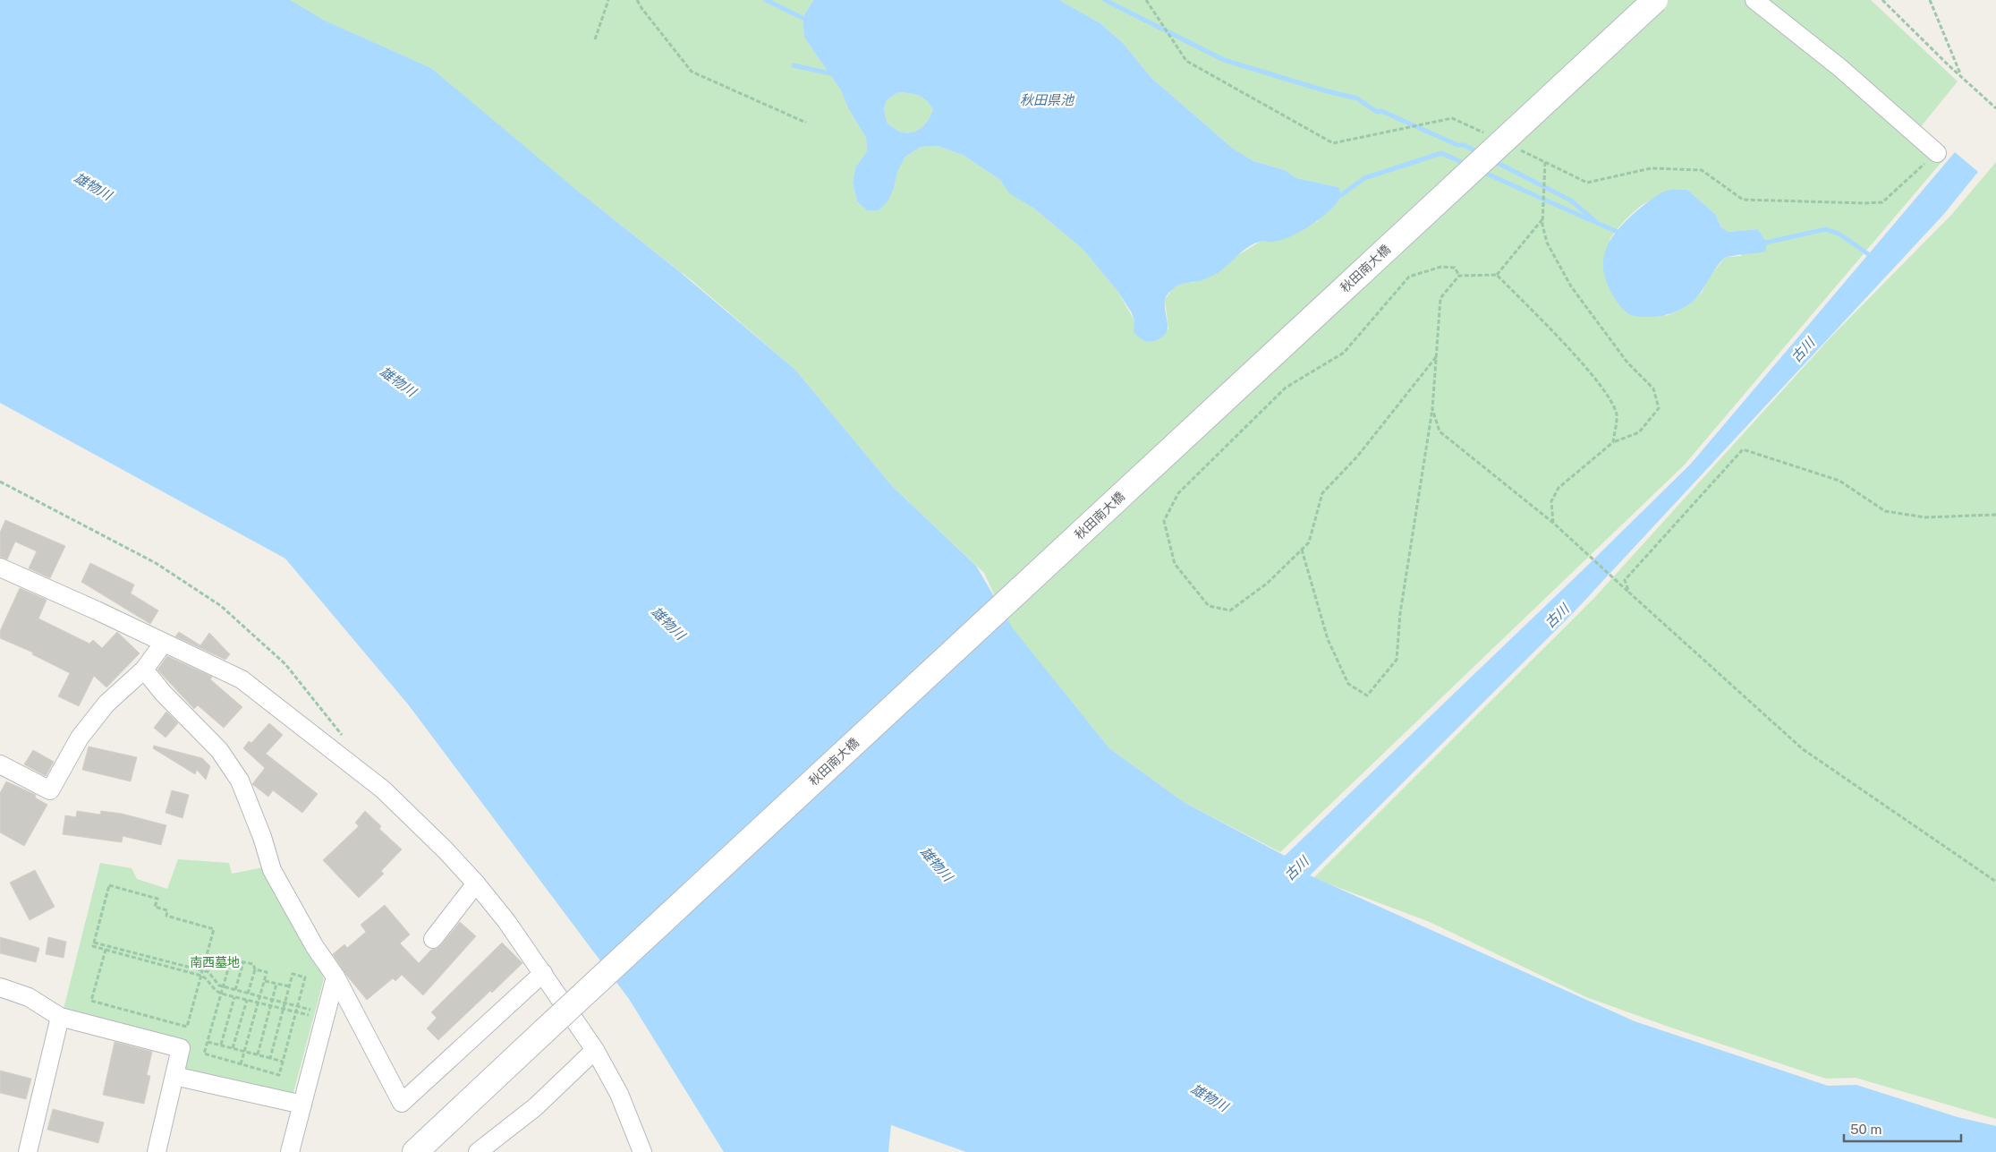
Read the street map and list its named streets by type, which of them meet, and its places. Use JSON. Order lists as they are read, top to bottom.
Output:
{
  "streets": {
    "street": ["秋田南大橋"]
  },
  "water": ["秋田県池", "雄物川", "古川"],
  "parks": ["南西墓地"],
  "scale_bar": "50 m"
}
